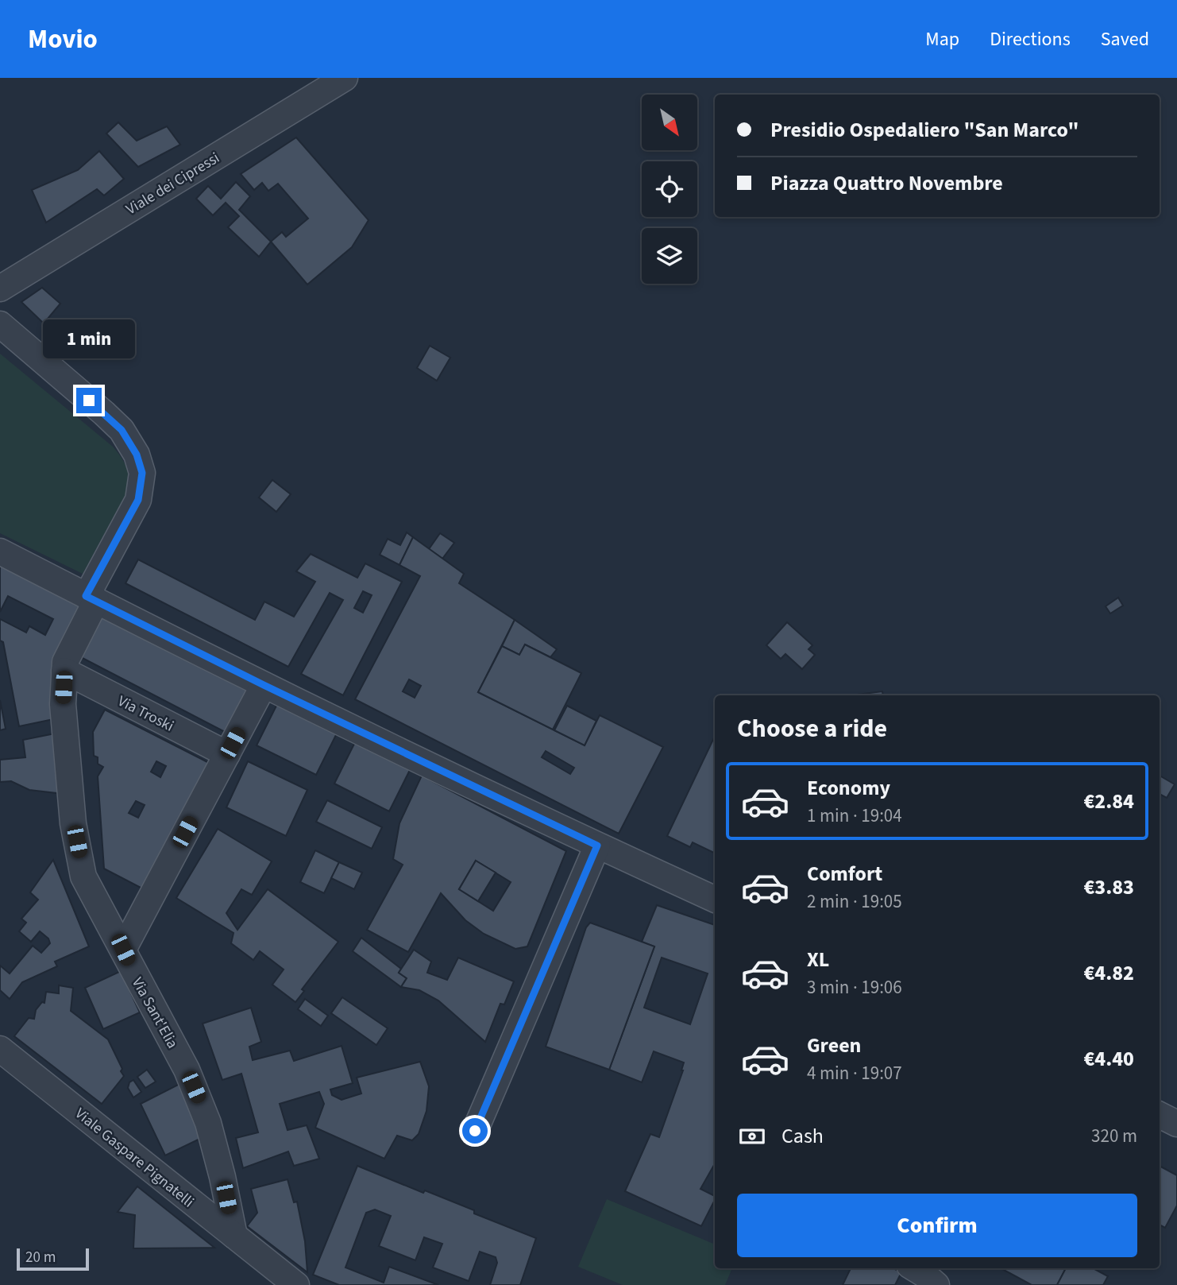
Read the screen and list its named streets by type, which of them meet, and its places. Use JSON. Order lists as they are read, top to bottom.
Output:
{
  "streets": {
    "street": [
      "Viale dei Cipressi",
      "Via Troski",
      "Via Sant'Elia",
      "Viale Gaspare Pignatelli"
    ]
  },
  "crossings": [
    ["Via Troski", "Via Sant'Elia"],
    ["Via Sant'Elia", "Viale Gaspare Pignatelli"]
  ],
  "scale_bar": "20 m",
  "north": "bottom right",
  "page": {
    "header": "Movio",
    "nav": ["Map", "Directions", "Saved"],
    "banner": ["Presidio Ospedaliero \"San Marco\"", "Piazza Quattro Novembre"],
    "bubble": "1 min",
    "heading": "Choose a ride",
    "list": [
      {
        "name": "Economy",
        "note": "1 min · 19:04",
        "value": "€2.84"
      },
      {
        "name": "Comfort",
        "note": "2 min · 19:05",
        "value": "€3.83"
      },
      {
        "name": "XL",
        "note": "3 min · 19:06",
        "value": "€4.82"
      },
      {
        "name": "Green",
        "note": "4 min · 19:07",
        "value": "€4.40"
      }
    ],
    "pay": ["Cash", "320 m"],
    "buttons": "Confirm",
    "scale": "20 m"
  }
}
